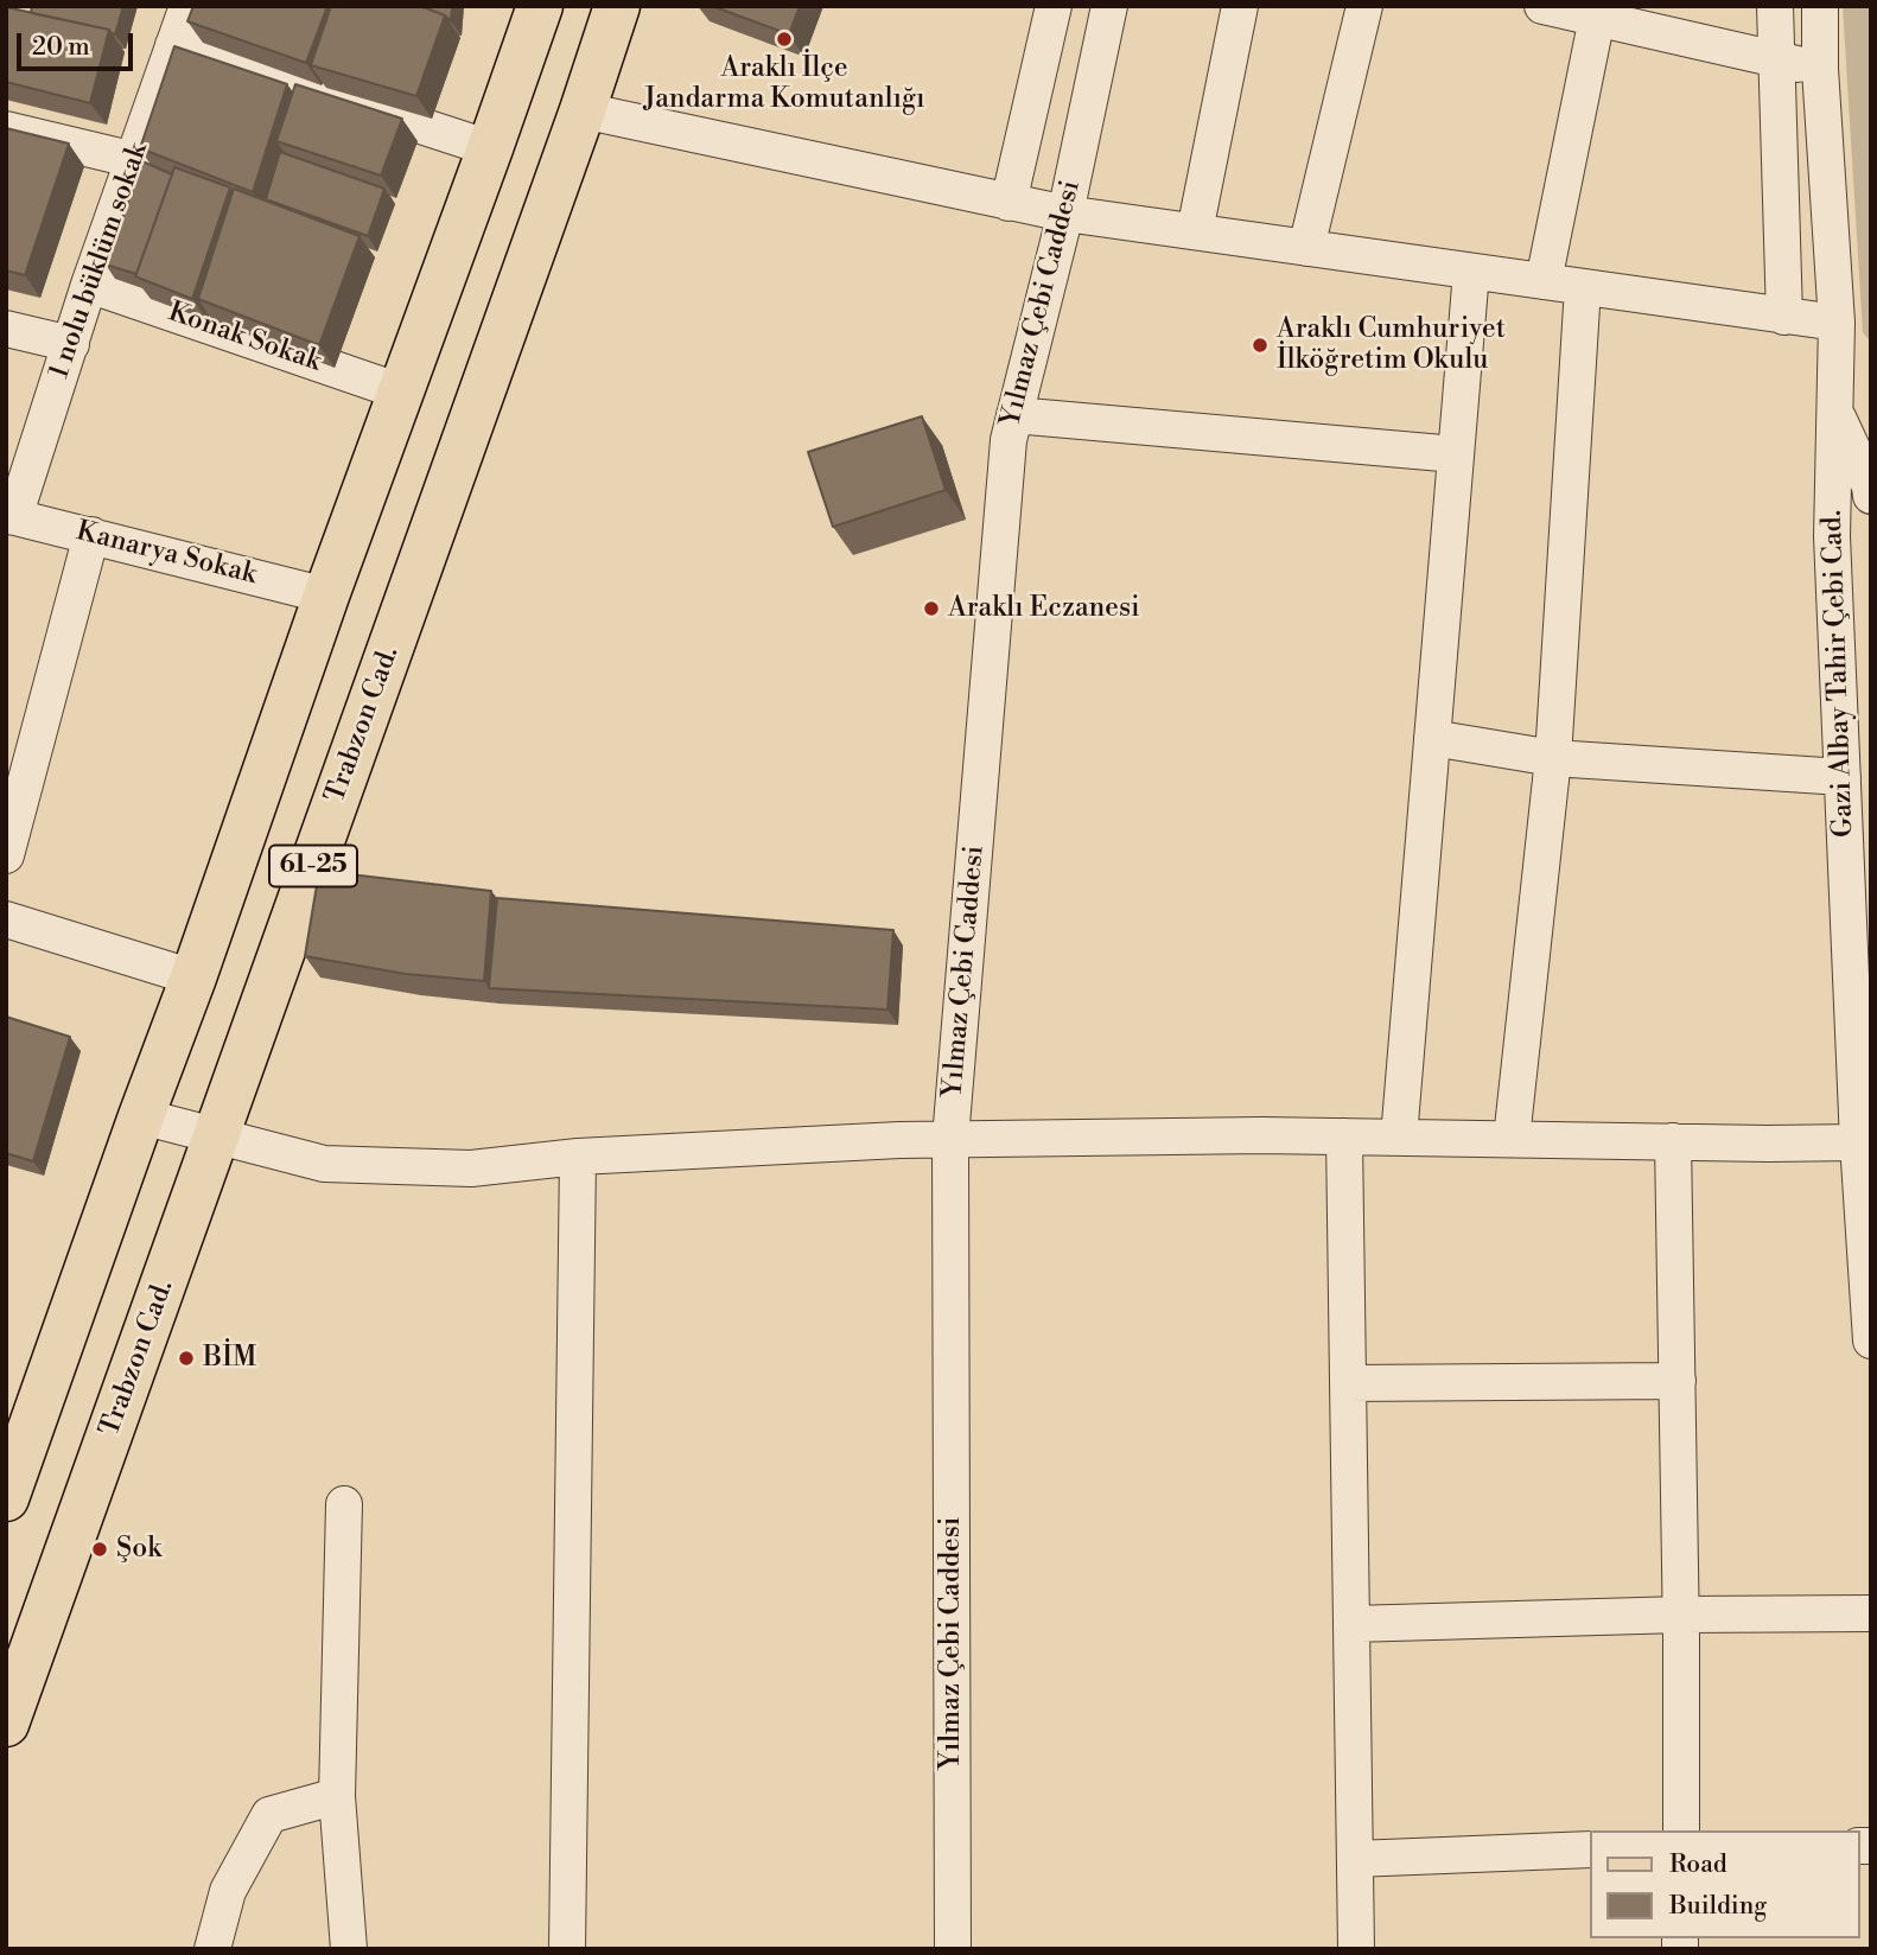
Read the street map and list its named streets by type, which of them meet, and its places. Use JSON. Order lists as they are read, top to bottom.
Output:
{
  "streets": {
    "main road": ["Trabzon Cad.", "61-25"],
    "street": [
      "1 nolu büklüm sokak",
      "Yılmaz Çebi Caddesi",
      "Konak Sokak",
      "Kanarya Sokak",
      "Gazi Albay Tahir Çebi Cad."
    ]
  },
  "crossings": [
    ["1 nolu büklüm sokak", "Konak Sokak"],
    ["1 nolu büklüm sokak", "Kanarya Sokak"],
    ["Konak Sokak", "61-25"],
    ["Kanarya Sokak", "61-25"]
  ],
  "places": [
    "Araklı İlçe Jandarma Komutanlığı",
    "Araklı Cumhuriyet İlköğretim Okulu",
    "Araklı Eczanesi",
    "BİM",
    "Şok"
  ],
  "legend": ["Road", "Building"],
  "scale_bar": "20 m"
}
